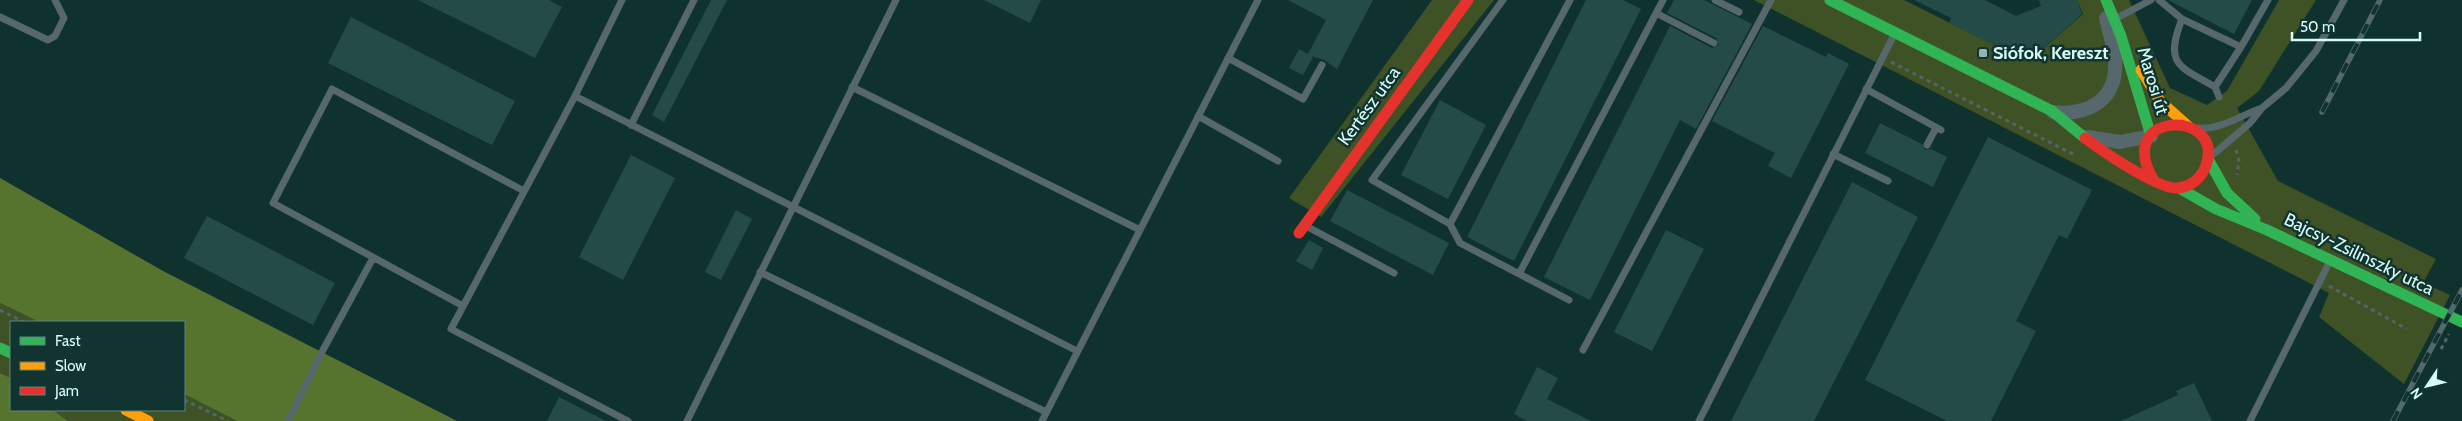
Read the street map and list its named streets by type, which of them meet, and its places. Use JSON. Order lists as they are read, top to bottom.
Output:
{
  "streets": {
    "street": ["Marosi út", "Kertész utca", "Bajcsy-Zsilinszky utca"]
  },
  "crossings": [
    ["Marosi út", "Bajcsy-Zsilinszky utca"]
  ],
  "places": {
    "transit": ["Siófok, Kereszt"]
  },
  "legend": ["Fast", "Slow", "Jam"],
  "scale_bar": "50 m",
  "north": "bottom left"
}
